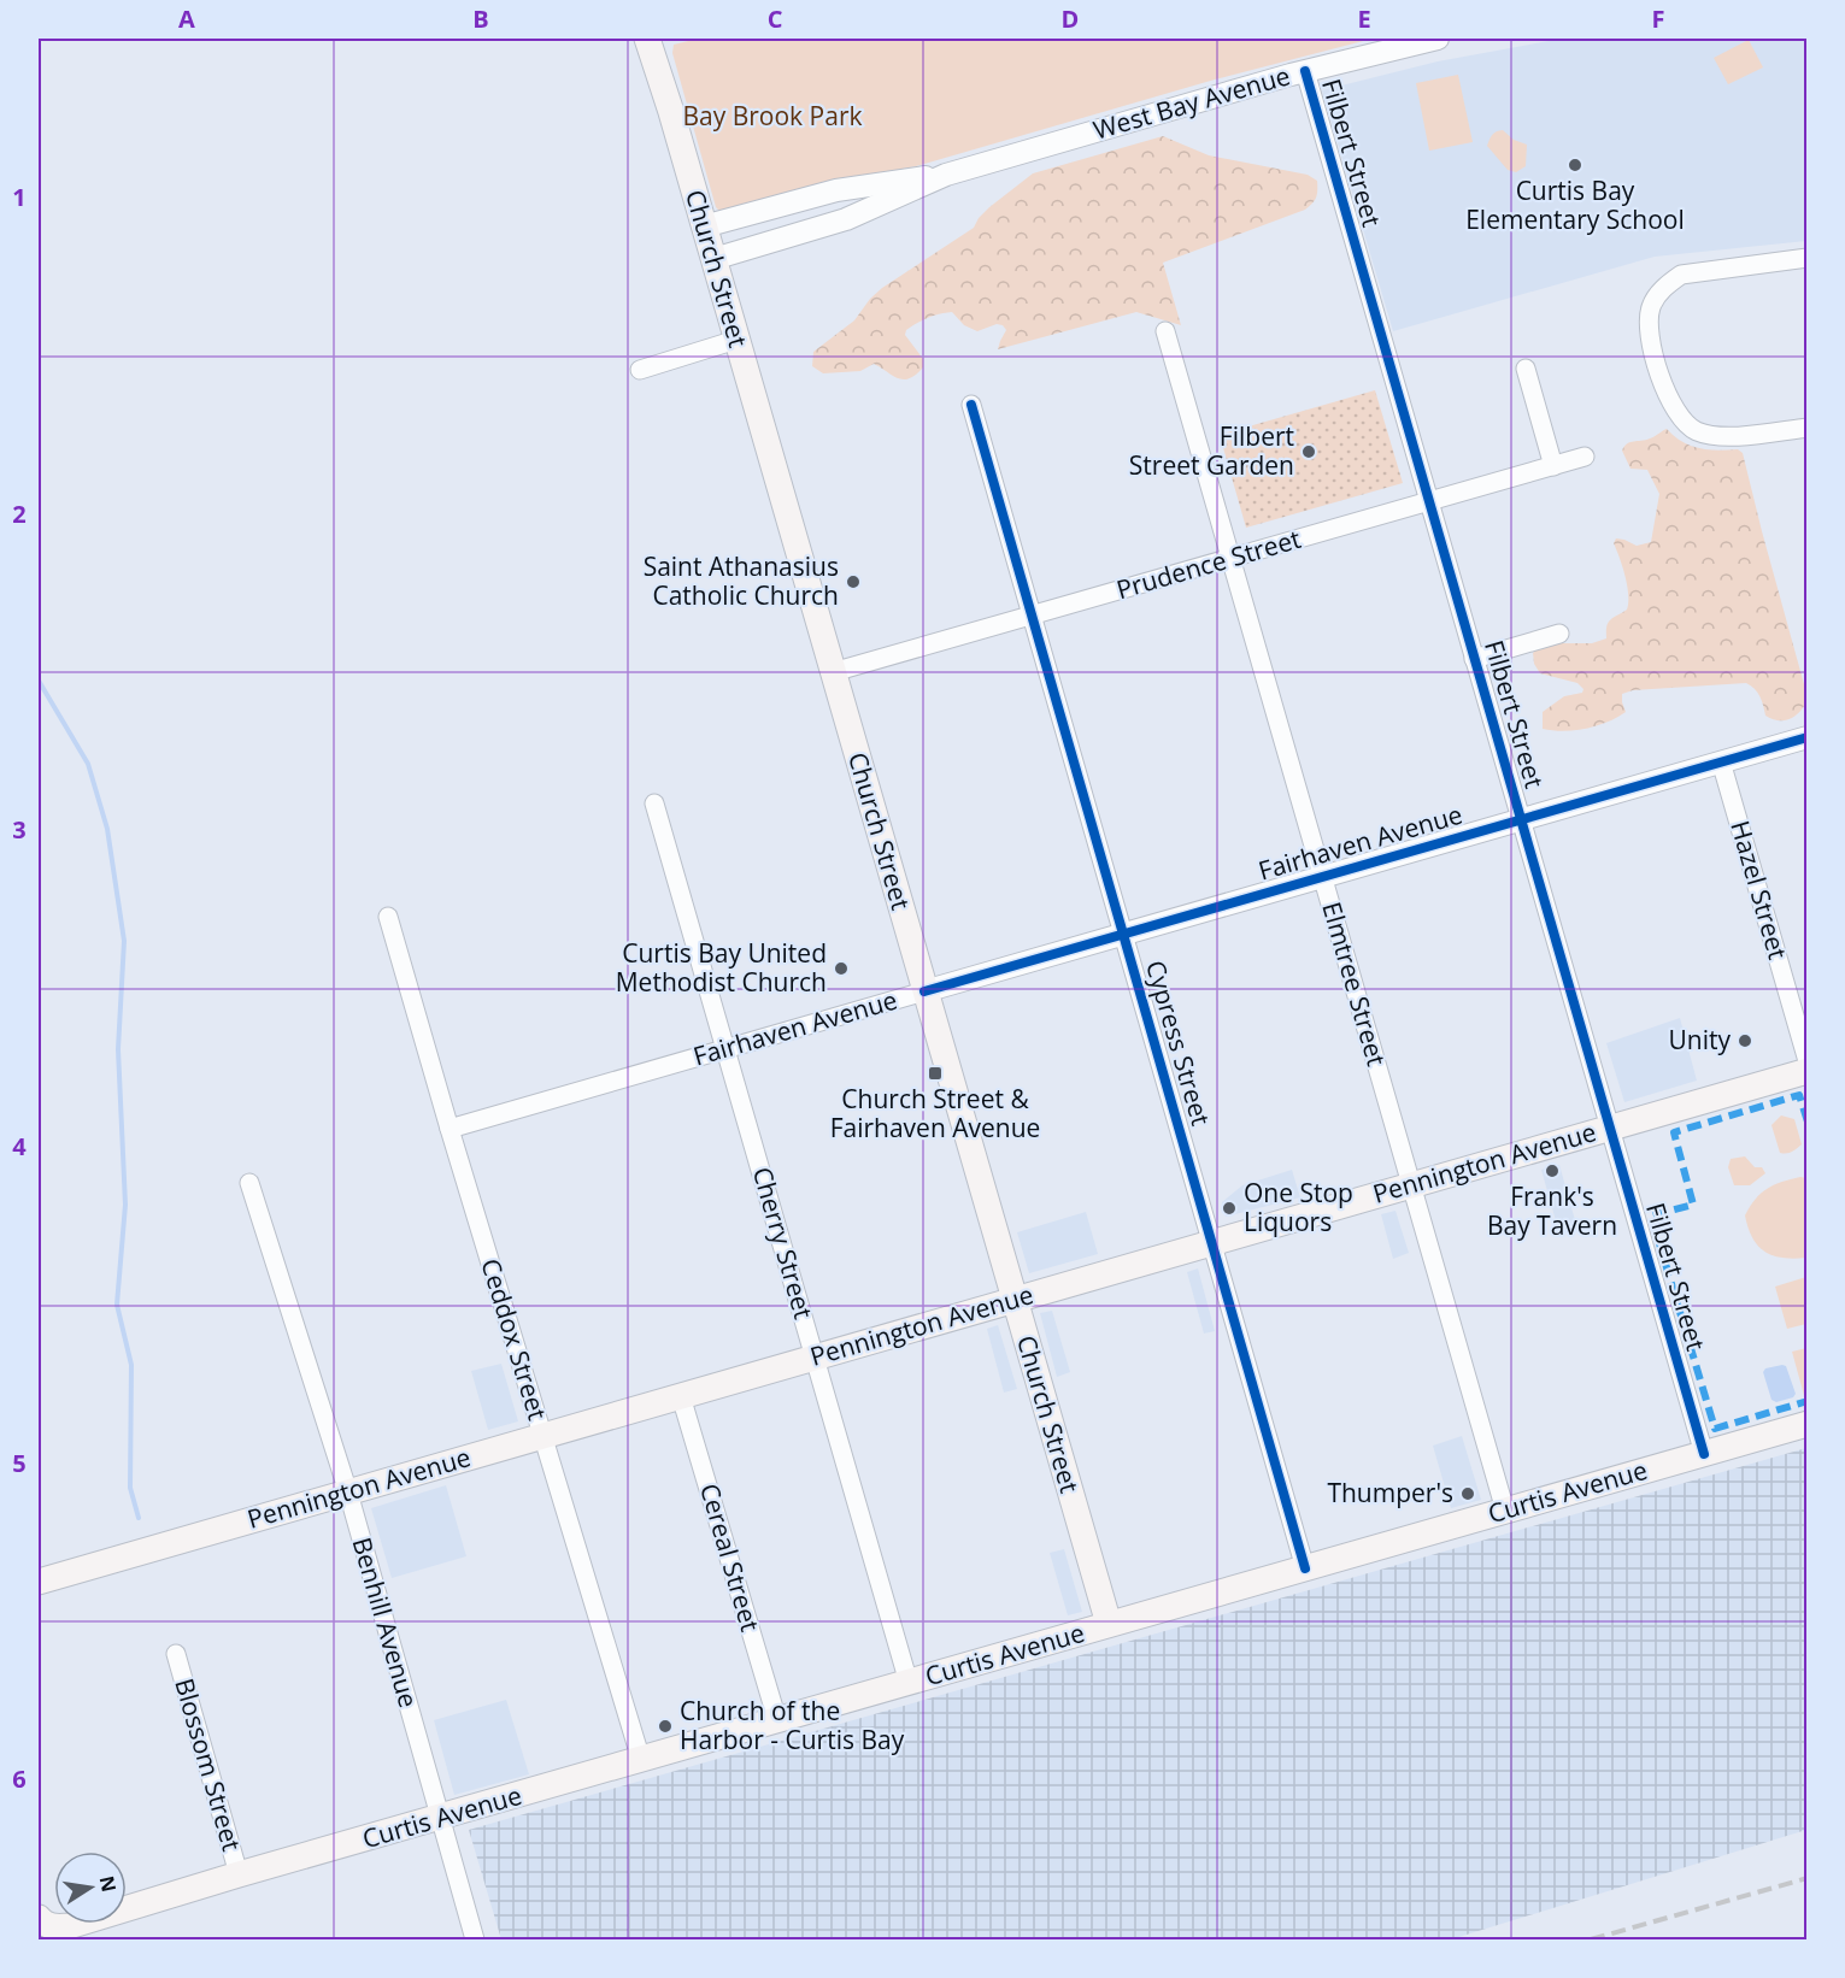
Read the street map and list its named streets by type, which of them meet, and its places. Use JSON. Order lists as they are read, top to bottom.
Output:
{
  "streets": {
    "main road": ["Church Street", "Pennington Avenue", "Curtis Avenue"],
    "street": [
      "West Bay Avenue",
      "Filbert Street",
      "Prudence Street",
      "Fairhaven Avenue",
      "Hazel Street",
      "Elmtree Street",
      "Cypress Street",
      "Cherry Street",
      "Ceddox Street",
      "Cereal Street",
      "Benhill Avenue",
      "Blossom Street"
    ]
  },
  "crossings": [
    ["West Bay Avenue", "Filbert Street"],
    ["West Bay Avenue", "Church Street"],
    ["Filbert Street", "Prudence Street"],
    ["Filbert Street", "Fairhaven Avenue"],
    ["Filbert Street", "Pennington Avenue"],
    ["Filbert Street", "Curtis Avenue"],
    ["Church Street", "Prudence Street"],
    ["Church Street", "Fairhaven Avenue"],
    ["Church Street", "Pennington Avenue"],
    ["Church Street", "Curtis Avenue"],
    ["Prudence Street", "Elmtree Street"],
    ["Prudence Street", "Cypress Street"],
    ["Fairhaven Avenue", "Hazel Street"],
    ["Fairhaven Avenue", "Elmtree Street"],
    ["Fairhaven Avenue", "Cypress Street"],
    ["Fairhaven Avenue", "Cherry Street"],
    ["Fairhaven Avenue", "Ceddox Street"],
    ["Elmtree Street", "Pennington Avenue"],
    ["Elmtree Street", "Curtis Avenue"],
    ["Cypress Street", "Pennington Avenue"],
    ["Cypress Street", "Curtis Avenue"],
    ["Pennington Avenue", "Cherry Street"],
    ["Pennington Avenue", "Ceddox Street"],
    ["Pennington Avenue", "Cereal Street"],
    ["Pennington Avenue", "Benhill Avenue"],
    ["Cherry Street", "Curtis Avenue"],
    ["Ceddox Street", "Curtis Avenue"],
    ["Curtis Avenue", "Cereal Street"],
    ["Curtis Avenue", "Benhill Avenue"],
    ["Curtis Avenue", "Blossom Street"]
  ],
  "parks": ["Bay Brook Park"],
  "places": {
    "other": [
      "Curtis Bay Elementary School",
      "Filbert Street Garden",
      "Saint Athanasius Catholic Church",
      "Curtis Bay United Methodist Church",
      "Unity",
      "Frank's Bay Tavern",
      "One Stop Liquors",
      "Thumper's",
      "Church of the Harbor - Curtis Bay"
    ],
    "transit": ["Church Street & Fairhaven Avenue"]
  },
  "north": "right",
  "grid": {
    "columns": [
      "A",
      "B",
      "C",
      "D",
      "E",
      "F"
    ],
    "rows": [
      "1",
      "2",
      "3",
      "4",
      "5",
      "6"
    ]
  }
}
